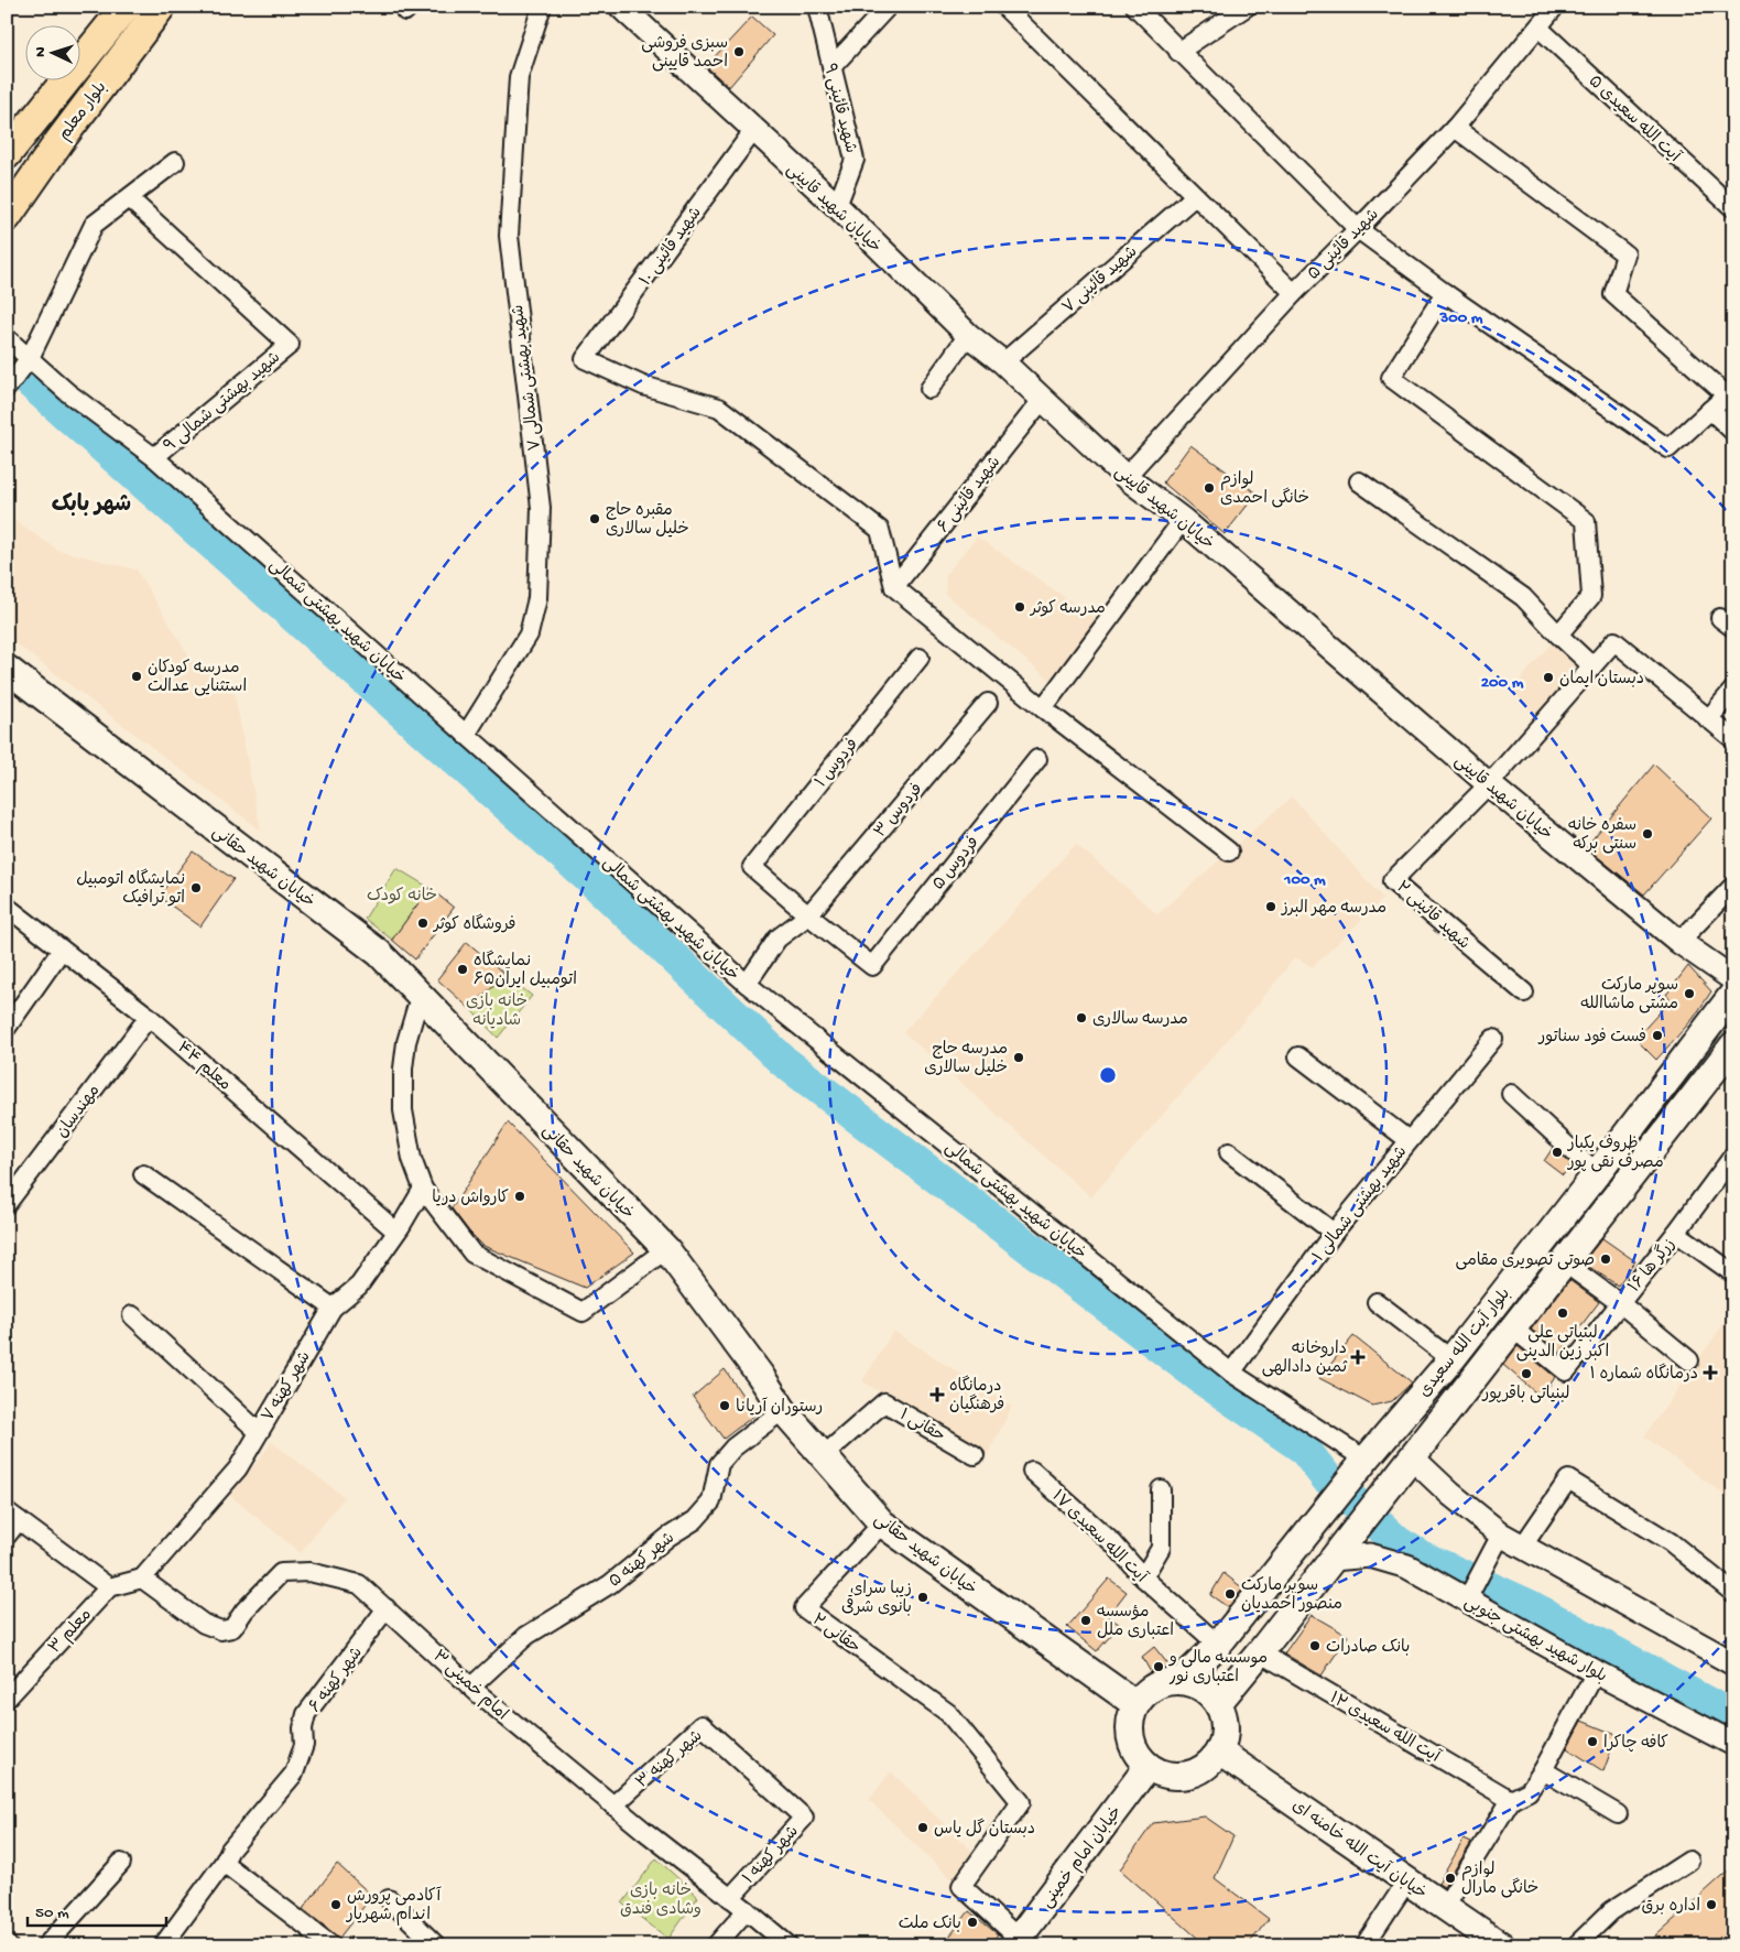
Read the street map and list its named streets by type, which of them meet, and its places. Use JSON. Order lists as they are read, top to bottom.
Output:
{
  "streets": {
    "main road": [
      "بلوار معلم",
      "خیابان شهید حقانی",
      "بلوار آیت الله سعیدی",
      "خیابان آیت الله خامنه ای",
      "خیابان امام خمینی"
    ],
    "street": [
      "شهید قائینی ۹",
      "آیت الله سعیدی ۵",
      "خیابان شهید قایینی",
      "شهید قائینی ۵",
      "شهید قائینی ۱۰",
      "شهید قائینی ۷",
      "شهید بهشتی شمالی ۷",
      "شهید بهشتی شمالی ۹",
      "شهید قائینی ۶",
      "خیابان شهید بهشتی شمالی",
      "فردوس ۱",
      "فردوس ۳",
      "فردوس ۵",
      "شهید قائینی ۲",
      "معلم ۴۴",
      "مهندسان",
      "شهید بهشتی شمالی ۱",
      "زرگر ها ۱۶",
      "شهر کهنه ۷",
      "حقانی ۱",
      "آیت الله سعیدی ۱۷",
      "شهر کهنه ۵",
      "معلم ۳",
      "حقانی ۲",
      "بلوار شهید بهشتی جنوبی",
      "شهر کهنه ۶",
      "امام خمینی ۳",
      "آیت الله سعیدی ۱۲",
      "شهر کهنه ۳",
      "شهر کهنه ۱"
    ]
  },
  "crossings": [
    ["شهید قائینی ۹", "خیابان شهید قایینی"],
    ["آیت الله سعیدی ۵", "شهید قائینی ۵"],
    ["خیابان شهید قایینی", "شهید قائینی ۵"],
    ["خیابان شهید قایینی", "شهید قائینی ۱۰"],
    ["خیابان شهید قایینی", "شهید قائینی ۷"],
    ["خیابان شهید قایینی", "شهید قائینی ۶"],
    ["خیابان شهید قایینی", "شهید قائینی ۲"],
    ["خیابان شهید قایینی", "بلوار آیت الله سعیدی"],
    ["شهید قائینی ۱۰", "شهید قائینی ۶"],
    ["شهید بهشتی شمالی ۷", "خیابان شهید بهشتی شمالی"],
    ["شهید بهشتی شمالی ۹", "خیابان شهید بهشتی شمالی"],
    ["خیابان شهید بهشتی شمالی", "فردوس ۳"],
    ["خیابان شهید بهشتی شمالی", "شهید بهشتی شمالی ۱"],
    ["خیابان شهید بهشتی شمالی", "بلوار آیت الله سعیدی"],
    ["فردوس ۱", "فردوس ۳"],
    ["فردوس ۱", "فردوس ۵"],
    ["فردوس ۳", "فردوس ۵"],
    ["خیابان شهید حقانی", "بلوار آیت الله سعیدی"],
    ["خیابان شهید حقانی", "حقانی ۱"],
    ["خیابان شهید حقانی", "شهر کهنه ۵"],
    ["خیابان شهید حقانی", "حقانی ۲"],
    ["خیابان شهید حقانی", "خیابان آیت الله خامنه ای"],
    ["خیابان شهید حقانی", "خیابان امام خمینی"],
    ["معلم ۴۴", "مهندسان"],
    ["معلم ۴۴", "شهر کهنه ۷"],
    ["زرگر ها ۱۶", "بلوار آیت الله سعیدی"],
    ["بلوار آیت الله سعیدی", "آیت الله سعیدی ۱۷"],
    ["بلوار آیت الله سعیدی", "بلوار شهید بهشتی جنوبی"],
    ["بلوار آیت الله سعیدی", "آیت الله سعیدی ۱۲"],
    ["بلوار آیت الله سعیدی", "خیابان آیت الله خامنه ای"],
    ["بلوار آیت الله سعیدی", "خیابان امام خمینی"],
    ["شهر کهنه ۷", "امام خمینی ۳"],
    ["شهر کهنه ۵", "امام خمینی ۳"],
    ["حقانی ۲", "خیابان امام خمینی"],
    ["شهر کهنه ۶", "امام خمینی ۳"],
    ["امام خمینی ۳", "شهر کهنه ۳"],
    ["امام خمینی ۳", "شهر کهنه ۱"],
    ["شهر کهنه ۳", "شهر کهنه ۱"],
    ["خیابان آیت الله خامنه ای", "خیابان امام خمینی"]
  ],
  "districts": ["شهر بابک"],
  "parks": ["خانه کودک", "خانه بازی شادیانه", "خانه بازی وشادی فندق"],
  "places": {
    "other": [
      "سبزی فروشی احمد قایینی",
      "لوازم خانگی احمدی",
      "مقبره حاج خلیل سالاری",
      "مدرسه کوثر",
      "مدرسه کودکان استثنایی عدالت",
      "دبستان ایمان",
      "سفره خانه سنتی برکه",
      "نمایشگاه اتومبیل اتو ترافیک",
      "مدرسه مهر البرز",
      "فروشگاه کوثر",
      "نمایشگاه اتومبیل ایران۶۵",
      "سوپر مارکت مشتی ماشاالله",
      "مدرسه سالاری",
      "فست فود سناتور",
      "مدرسه حاج خلیل سالاری",
      "ظروف یکبار مصرف نقی پور",
      "کارواش دریا",
      "صوتی تصویری مقامی",
      "لبنیاتی علی اکبر زین الدینی",
      "لبنیاتی باقرپور",
      "رستوران آریانا",
      "سوپر مارکت منصور احمدیان",
      "زیبا سرای بانوی شرقی",
      "مؤسسه اعتباری ملل",
      "بانک صادرات",
      "موسسه مالی و اعتباری نور",
      "کافه چاکرا",
      "دبستان گل یاس",
      "لوازم خانگی مارال",
      "آکادمی پرورش اندام شهریار",
      "اداره برق",
      "بانک ملت"
    ],
    "health": ["داروخانه ثمین دادالهی", "درمانگاه شماره ۱", "درمانگاه فرهنگیان"]
  },
  "scale_bar": "50 m",
  "north": "left",
  "rings": ["300 m", "200 m", "100 m"]
}
